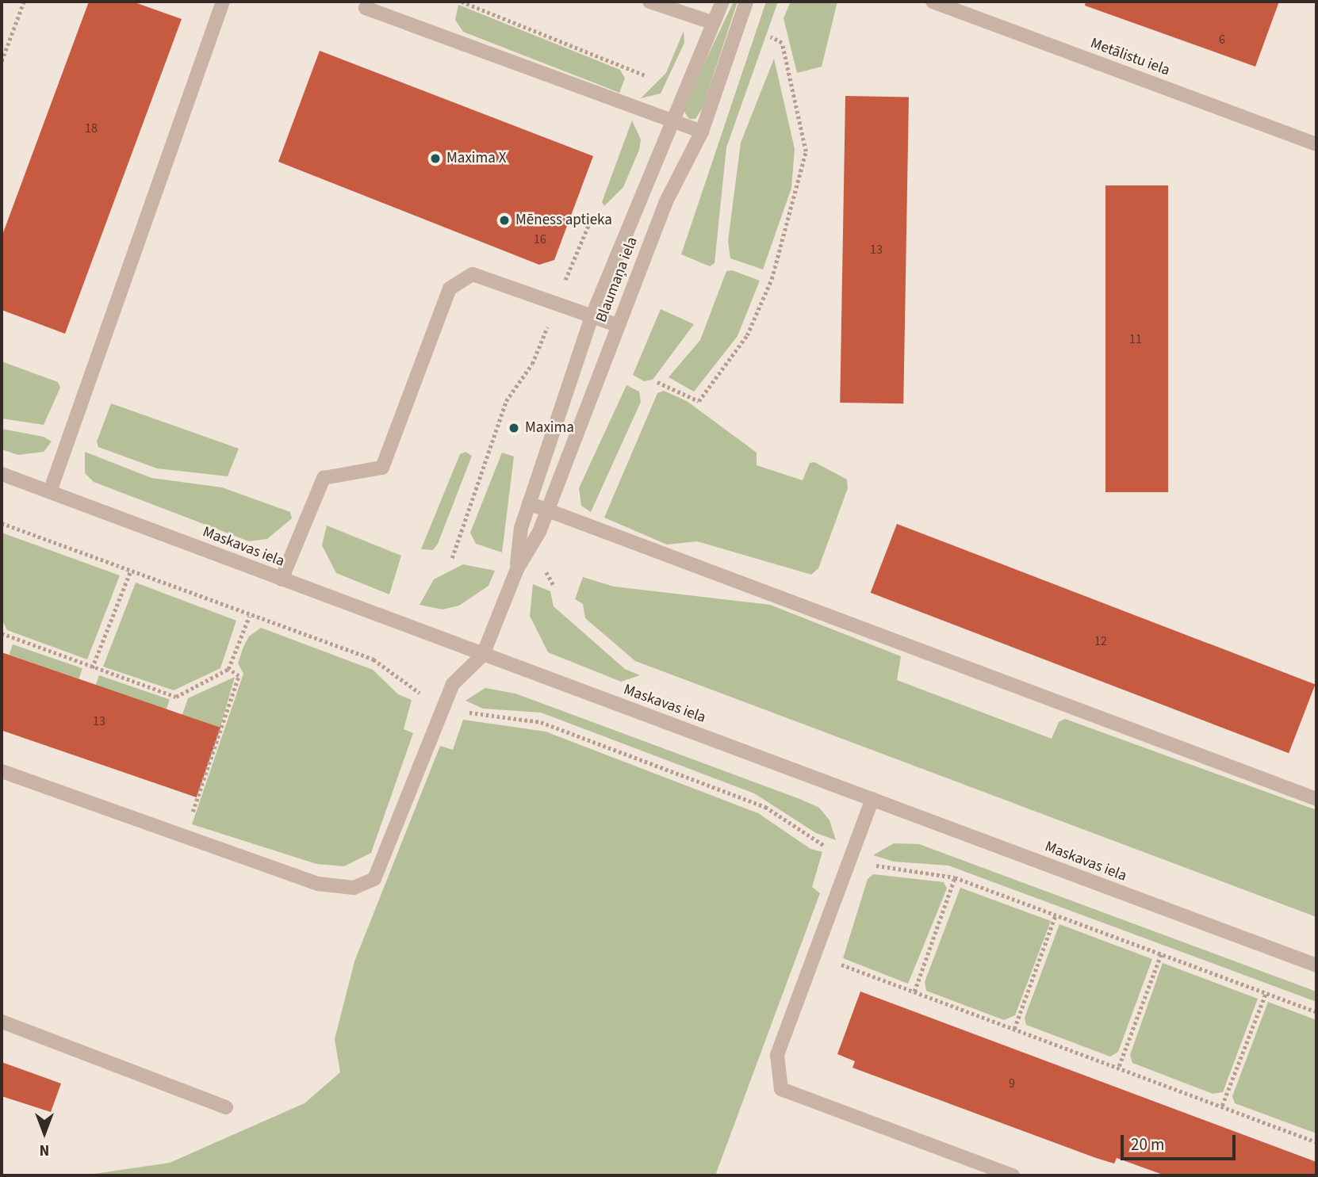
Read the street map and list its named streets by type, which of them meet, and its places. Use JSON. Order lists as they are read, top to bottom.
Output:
{
  "streets": {
    "street": ["Metālistu iela", "Blaumaņa iela", "Maskavas iela"]
  },
  "crossings": [
    ["Blaumaņa iela", "Maskavas iela"]
  ],
  "places": ["Maxima X", "Mēness aptieka", "Maxima"],
  "house_numbers": [
    "6",
    "18",
    "16",
    "13",
    "11",
    "12",
    "13",
    "9"
  ],
  "scale_bar": "20 m",
  "north": "bottom"
}
